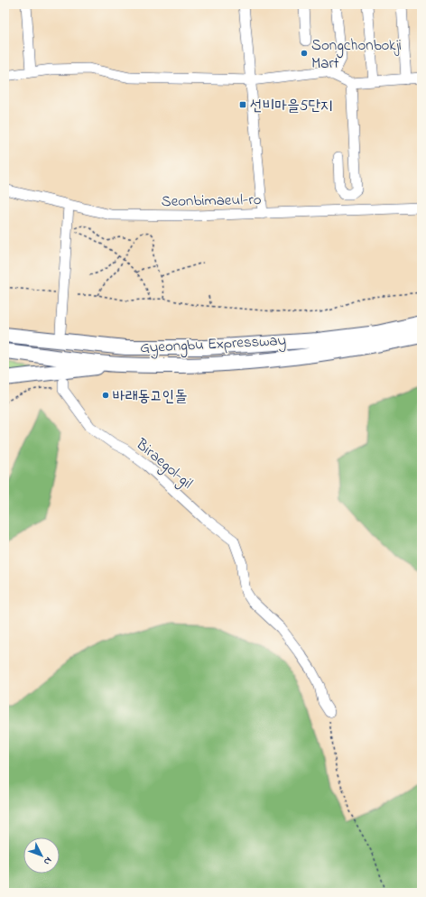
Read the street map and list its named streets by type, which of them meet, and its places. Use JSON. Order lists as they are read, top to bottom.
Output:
{
  "streets": {
    "highway": ["Gyeongbu Expressway"],
    "street": ["Seonbimaeul-ro", "Biraegol-gil"]
  },
  "places": {
    "other": ["Songchonbokji Mart", "바래동고인돌"],
    "transit": ["선비마을5단지"]
  },
  "north": "bottom right"
}
